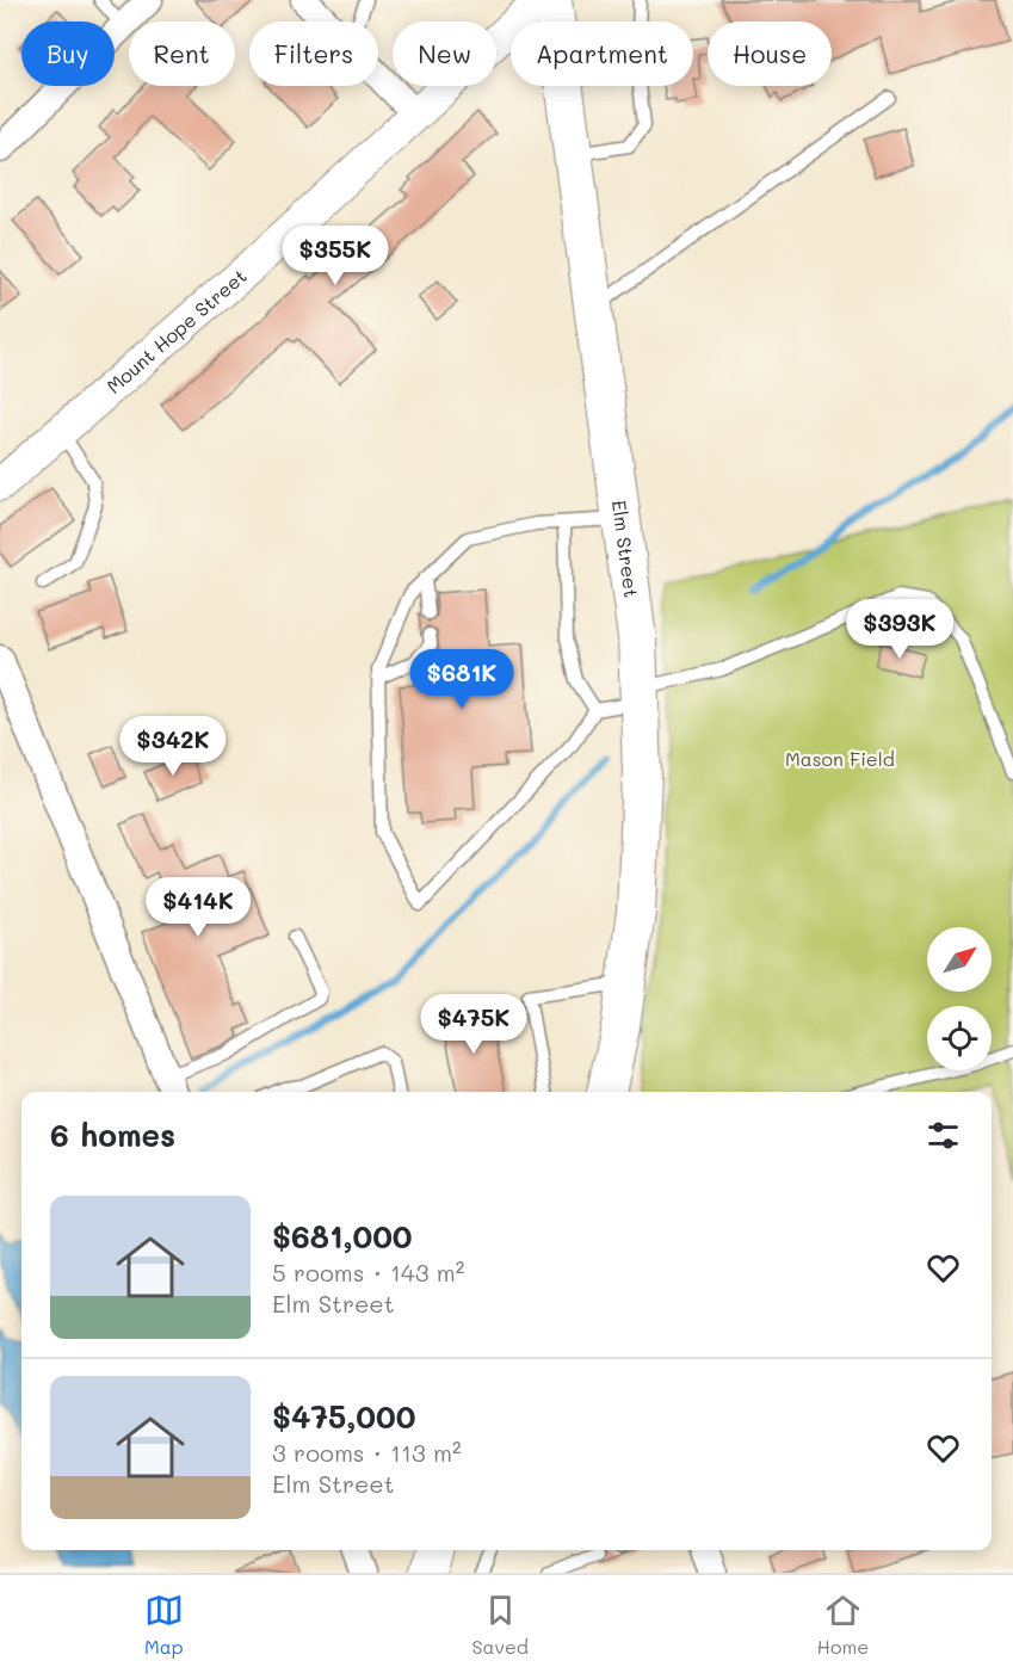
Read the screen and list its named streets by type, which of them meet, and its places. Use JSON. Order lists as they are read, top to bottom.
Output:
{
  "streets": {
    "main road": ["Elm Street"],
    "street": ["Mount Hope Street"]
  },
  "parks": ["Mason Field"],
  "north": "top right",
  "page": {
    "chip": [
      "Buy",
      "Rent",
      "Filters",
      "New",
      "Apartment",
      "House"
    ],
    "price": [
      "$355K",
      "$393K",
      "$681K",
      "$342K",
      "$414K",
      "$475K"
    ],
    "heading": "6 homes",
    "list": [
      {
        "name": "$681,000",
        "note": "5 rooms · 143 m² · Elm Street"
      },
      {
        "name": "$475,000",
        "note": "3 rooms · 113 m² · Elm Street"
      }
    ],
    "tabs": ["Map", "Saved", "Home"]
  }
}
